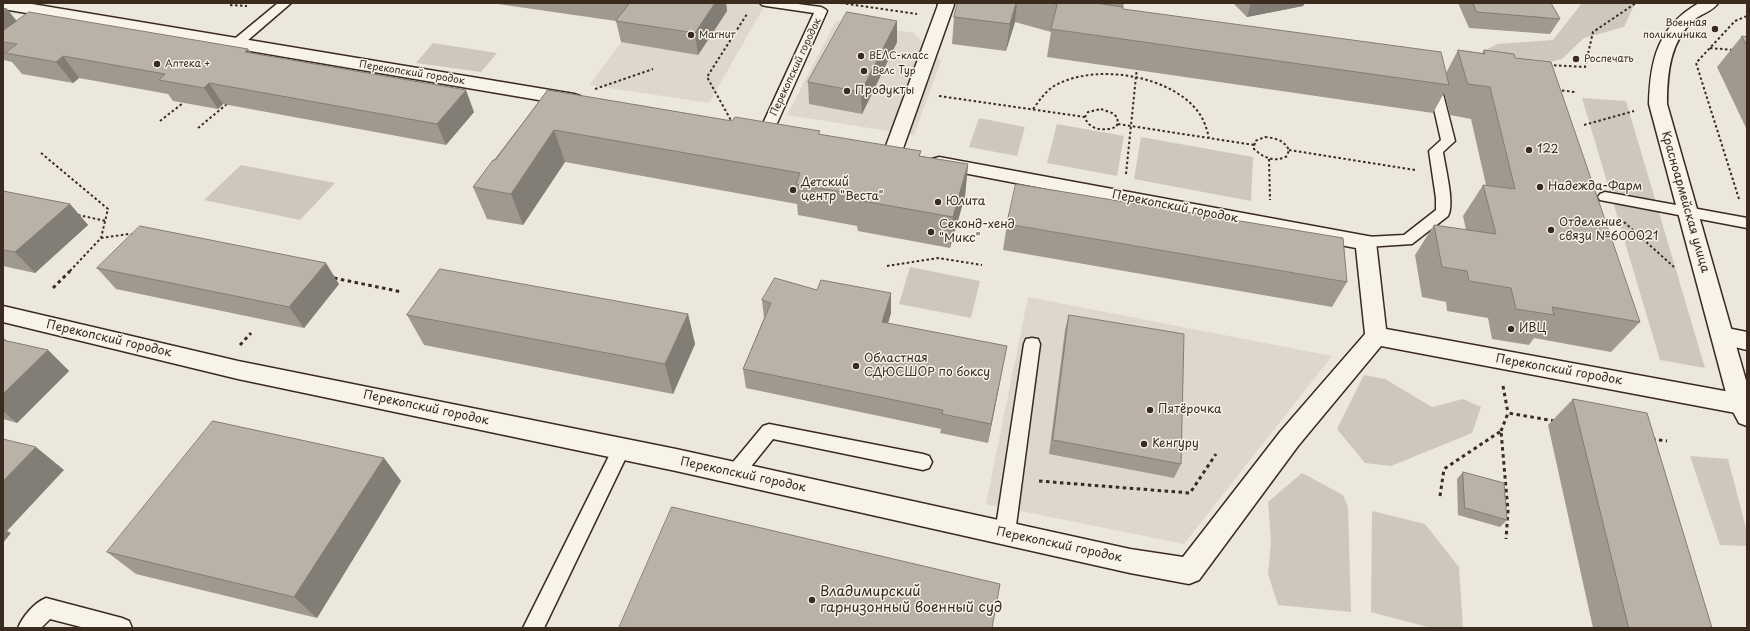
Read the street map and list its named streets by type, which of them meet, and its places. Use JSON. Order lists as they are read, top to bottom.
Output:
{
  "streets": {
    "street": ["Перекопский городок", "Красноармейская улица"]
  },
  "crossings": [
    ["Перекопский городок", "Красноармейская улица"]
  ],
  "places": [
    "Военная поликлиника",
    "Магнит",
    "ВЕЛС-класс",
    "Роспечать",
    "Аптека +",
    "Велс Тур",
    "Продукты",
    "122",
    "Надежда-Фарм",
    "Детский центр \"Веста\"",
    "Юлита",
    "Отделение связи №600021",
    "Секонд-хенд \"Микс\"",
    "ИВЦ",
    "Областная СДЮСШОР по боксу",
    "Пятёрочка",
    "Кенгуру",
    "Владимирский гарнизонный военный суд"
  ]
}
